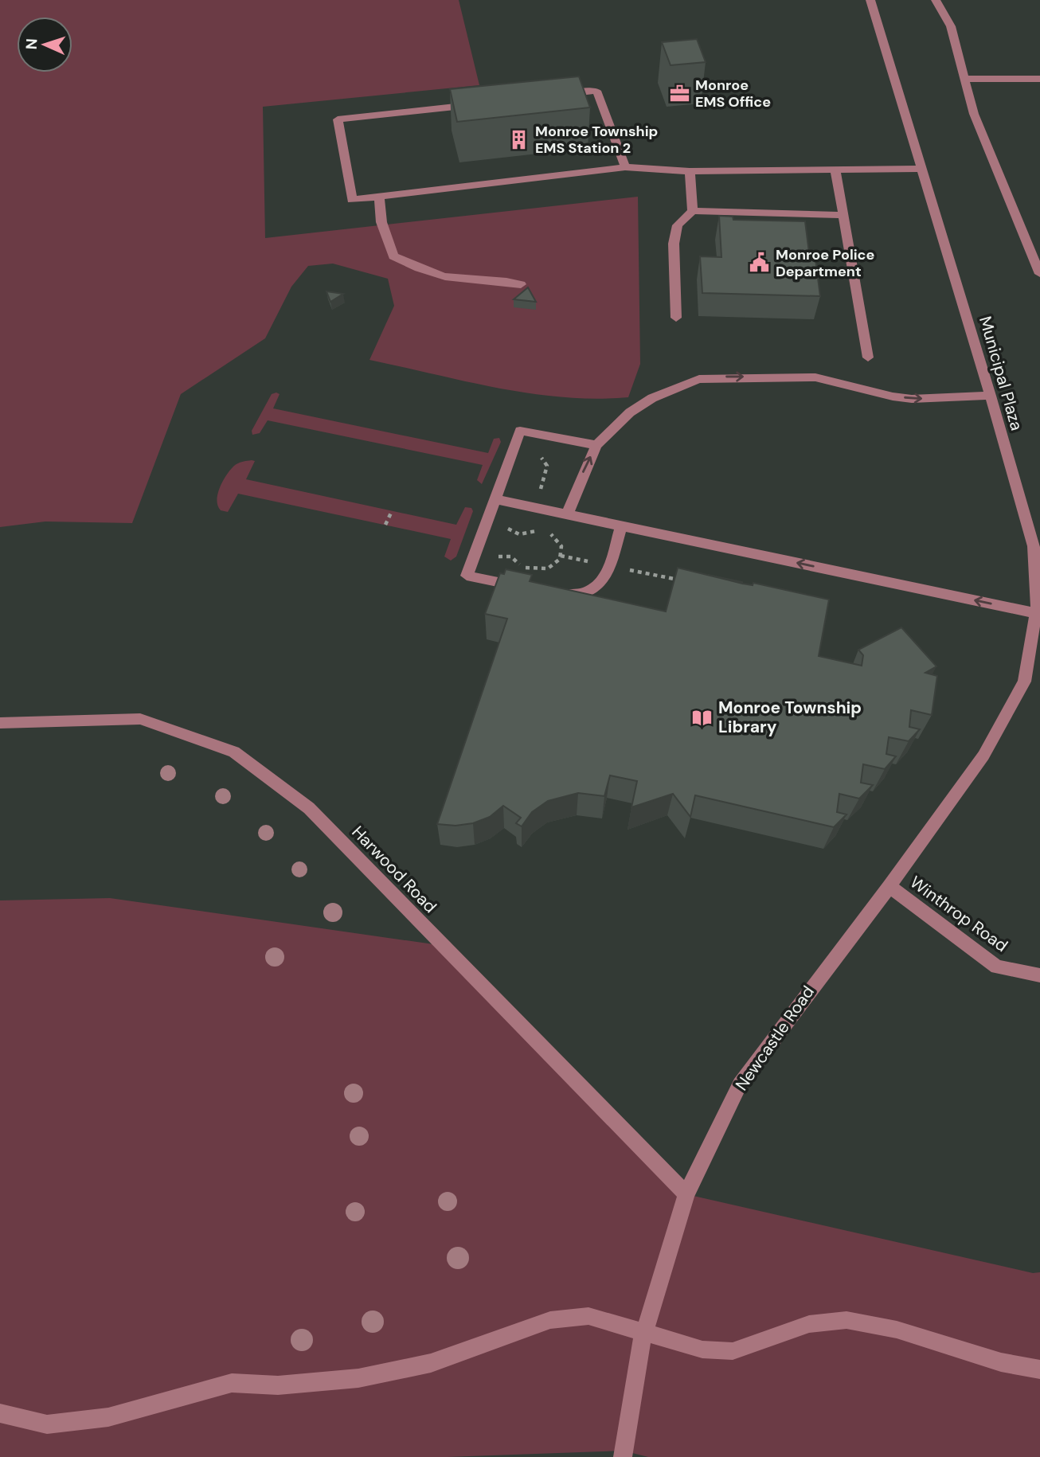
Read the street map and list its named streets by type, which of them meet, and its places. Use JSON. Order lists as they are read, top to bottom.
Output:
{
  "streets": {
    "street": [
      "Municipal Plaza",
      "Harwood Road",
      "Winthrop Road",
      "Newcastle Road"
    ]
  },
  "crossings": [
    ["Municipal Plaza", "Newcastle Road"],
    ["Harwood Road", "Newcastle Road"],
    ["Winthrop Road", "Newcastle Road"]
  ],
  "places": {
    "office": ["Monroe EMS Office"],
    "building": ["Monroe Township EMS Station 2"],
    "public building": ["Monroe Police Department"],
    "library": ["Monroe Township Library"]
  },
  "north": "left"
}
